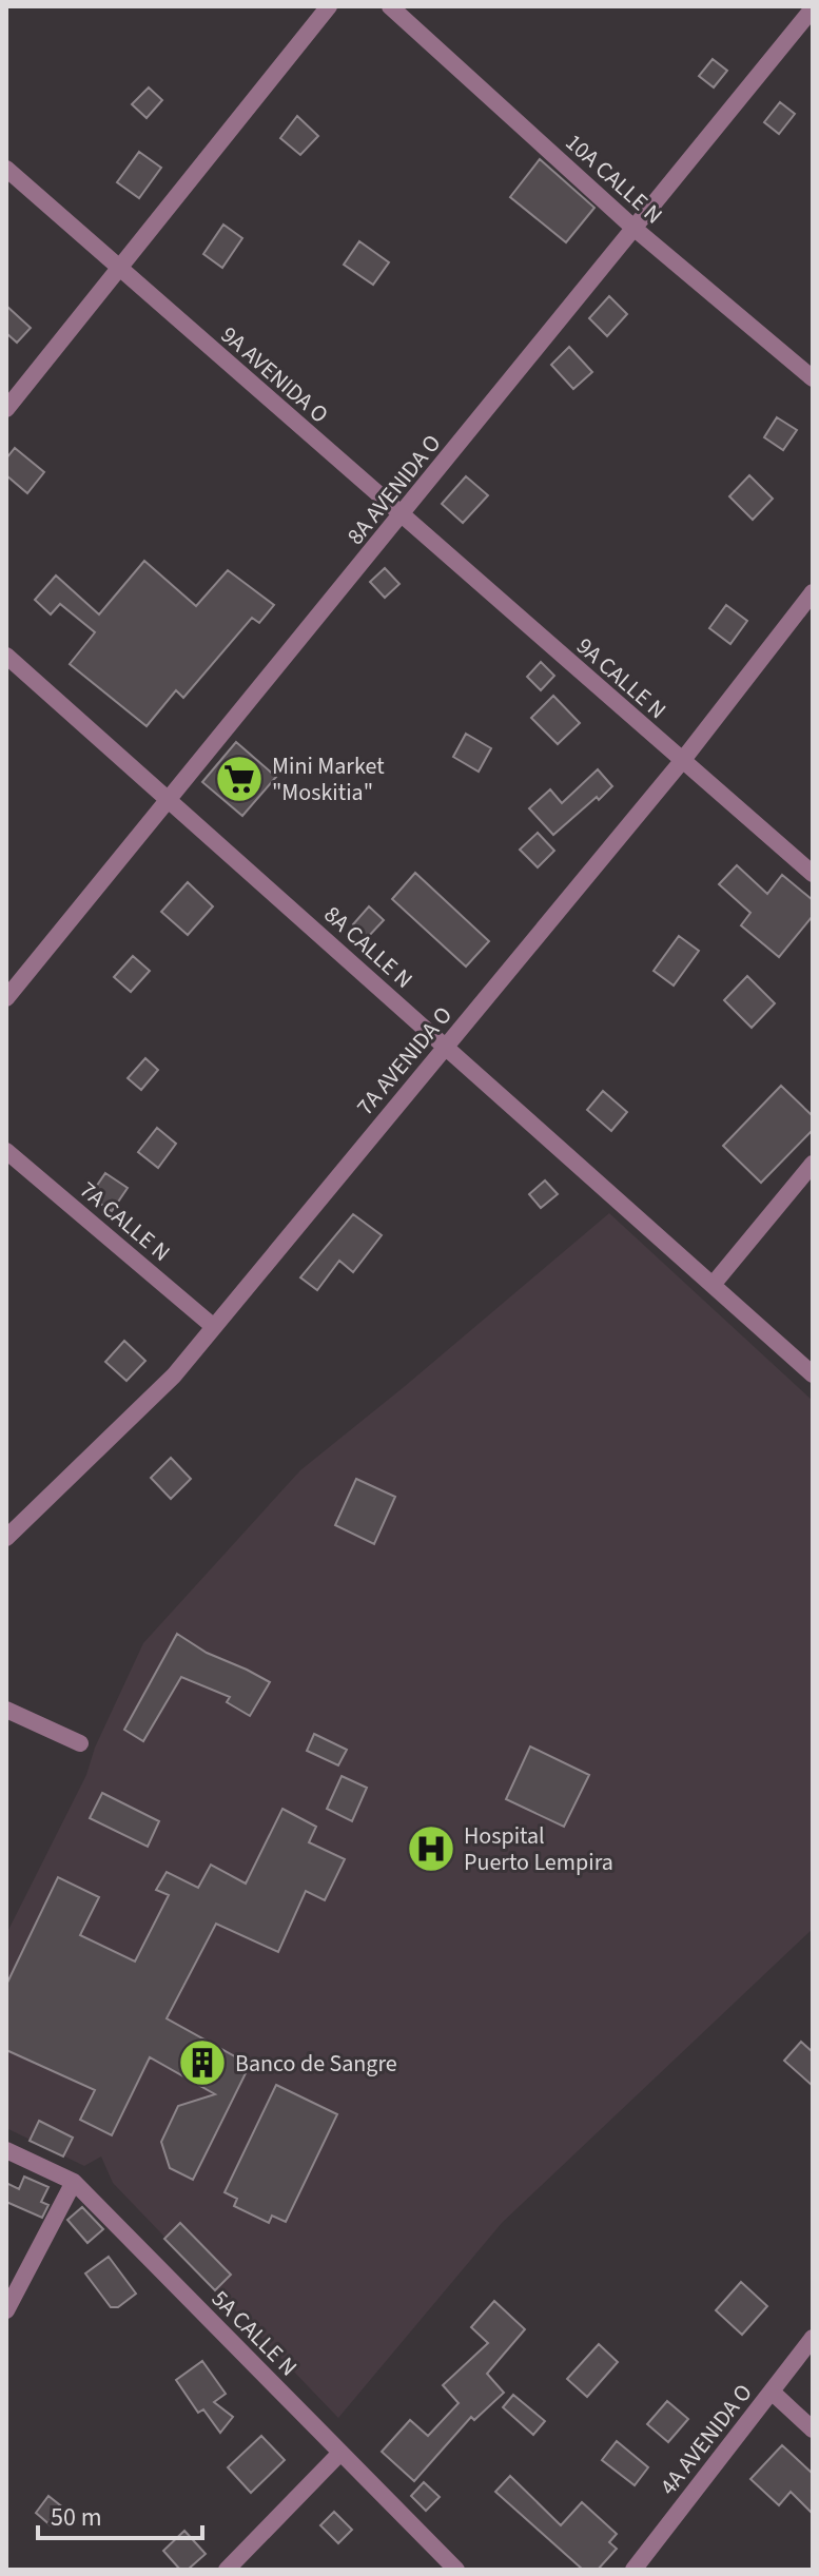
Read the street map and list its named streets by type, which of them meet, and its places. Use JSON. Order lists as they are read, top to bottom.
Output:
{
  "streets": {
    "street": [
      "10A CALLE N",
      "9A AVENIDA O",
      "8A AVENIDA O",
      "9A CALLE N",
      "8A CALLE N",
      "7A AVENIDA O",
      "7A CALLE N",
      "5A CALLE N",
      "4A AVENIDA O"
    ]
  },
  "crossings": [
    ["10A CALLE N", "8A AVENIDA O"],
    ["9A AVENIDA O", "8A AVENIDA O"],
    ["9A AVENIDA O", "9A CALLE N"],
    ["8A AVENIDA O", "9A CALLE N"],
    ["8A AVENIDA O", "8A CALLE N"],
    ["9A CALLE N", "7A AVENIDA O"],
    ["8A CALLE N", "7A AVENIDA O"],
    ["7A AVENIDA O", "7A CALLE N"]
  ],
  "places": {
    "supermarket": ["Mini Market \"Moskitia\""],
    "hospital": ["Hospital Puerto Lempira"],
    "building": ["Banco de Sangre"]
  },
  "scale_bar": "50 m"
}
